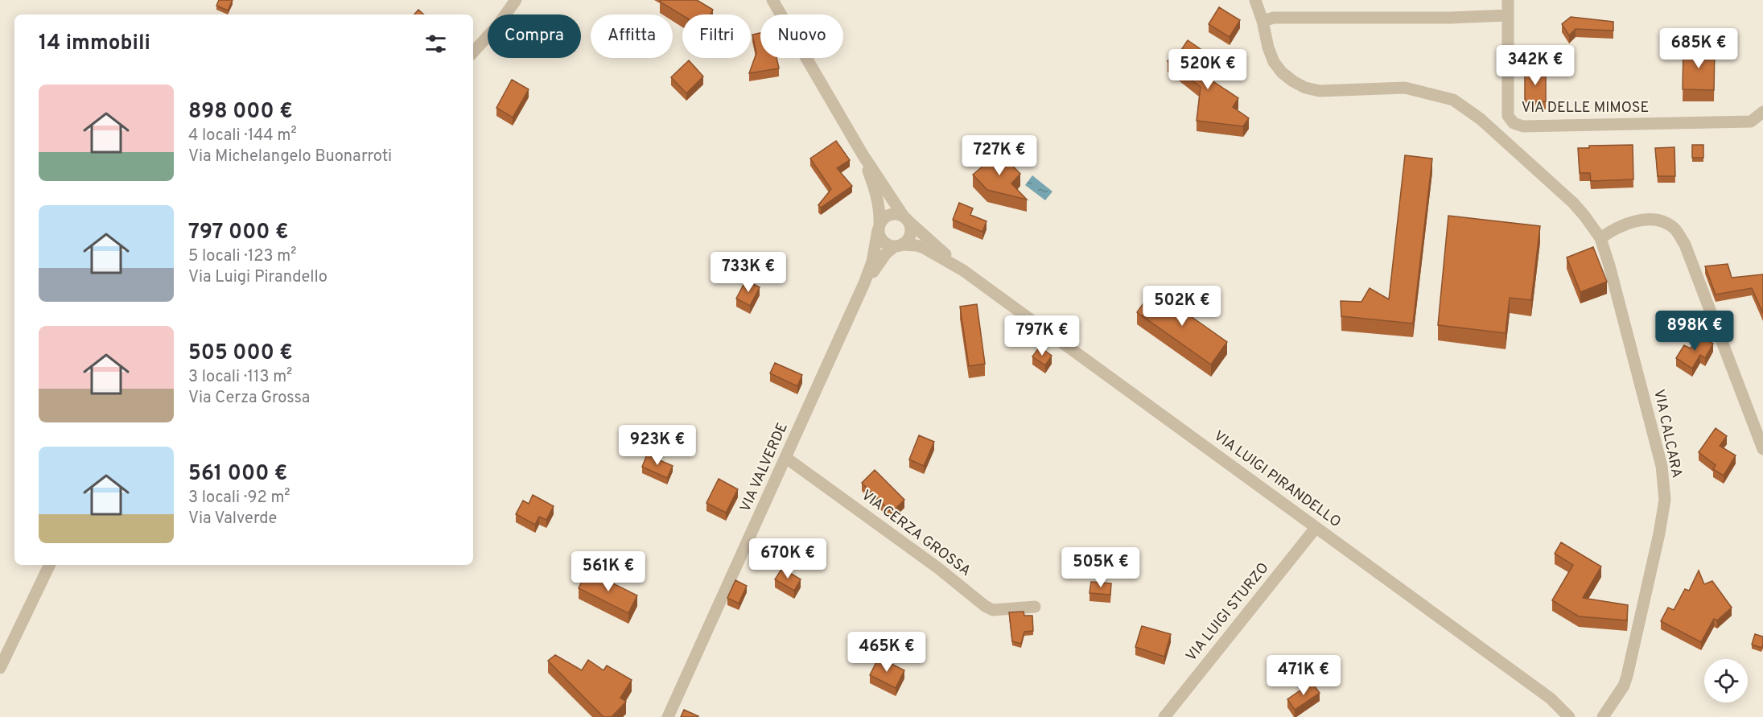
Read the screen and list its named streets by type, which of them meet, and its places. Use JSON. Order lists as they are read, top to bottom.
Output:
{
  "streets": {
    "street": [
      "VIA DELLE MIMOSE",
      "VIA CALCARA",
      "VIA VALVERDE",
      "VIA LUIGI PIRANDELLO",
      "VIA CERZA GROSSA",
      "VIA LUIGI STURZO"
    ]
  },
  "crossings": [
    ["VIA VALVERDE", "VIA CERZA GROSSA"],
    ["VIA LUIGI PIRANDELLO", "VIA LUIGI STURZO"]
  ],
  "page": {
    "chip": [
      "Compra",
      "Affitta",
      "Filtri",
      "Nuovo"
    ],
    "heading": "14 immobili",
    "price": [
      "685K €",
      "342K €",
      "520K €",
      "727K €",
      "733K €",
      "502K €",
      "898K €",
      "797K €",
      "923K €",
      "670K €",
      "505K €",
      "561K €",
      "465K €",
      "471K €"
    ],
    "list": [
      {
        "name": "898 000 €",
        "note": "4 locali · 144 m² · Via Michelangelo Buonarroti"
      },
      {
        "name": "797 000 €",
        "note": "5 locali · 123 m² · Via Luigi Pirandello"
      },
      {
        "name": "505 000 €",
        "note": "3 locali · 113 m² · Via Cerza Grossa"
      },
      {
        "name": "561 000 €",
        "note": "3 locali · 92 m² · Via Valverde"
      }
    ]
  }
}
